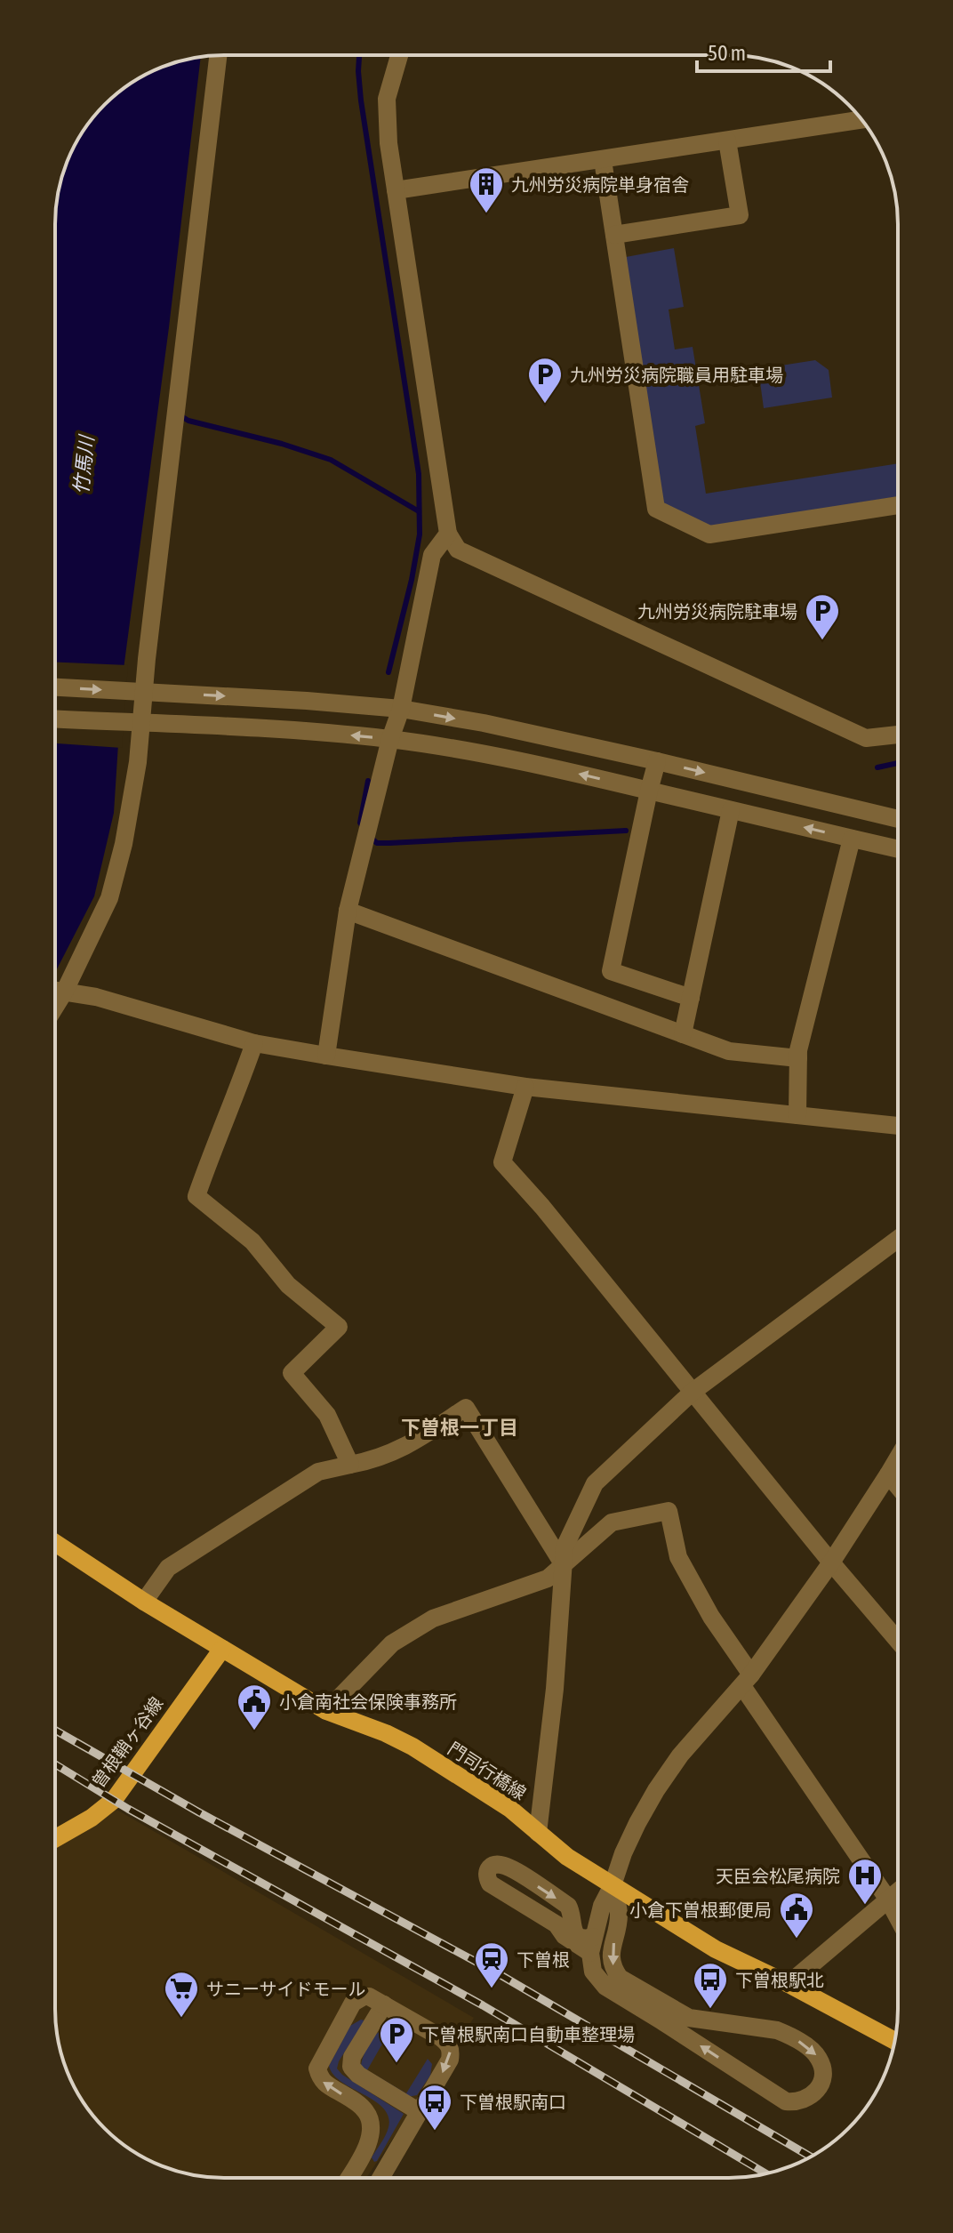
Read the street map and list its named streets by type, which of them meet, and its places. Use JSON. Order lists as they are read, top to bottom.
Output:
{
  "streets": {
    "main road": ["曽根鞘ヶ谷線", "門司行橋線"]
  },
  "crossings": [
    ["曽根鞘ヶ谷線", "門司行橋線"]
  ],
  "districts": ["下曽根一丁目"],
  "water": ["竹馬川"],
  "places": {
    "building": ["九州労災病院単身宿舎"],
    "parking": ["九州労災病院職員用駐車場", "九州労災病院駐車場", "下曽根駅南口自動車整理場"],
    "public building": ["小倉南社会保険事務所", "小倉下曽根郵便局"],
    "hospital": ["天臣会松尾病院"],
    "station": ["下曽根"],
    "bus stop": ["下曽根駅北", "下曽根駅南口"],
    "supermarket": ["サニーサイドモール"]
  },
  "scale_bar": "50 m"
}
